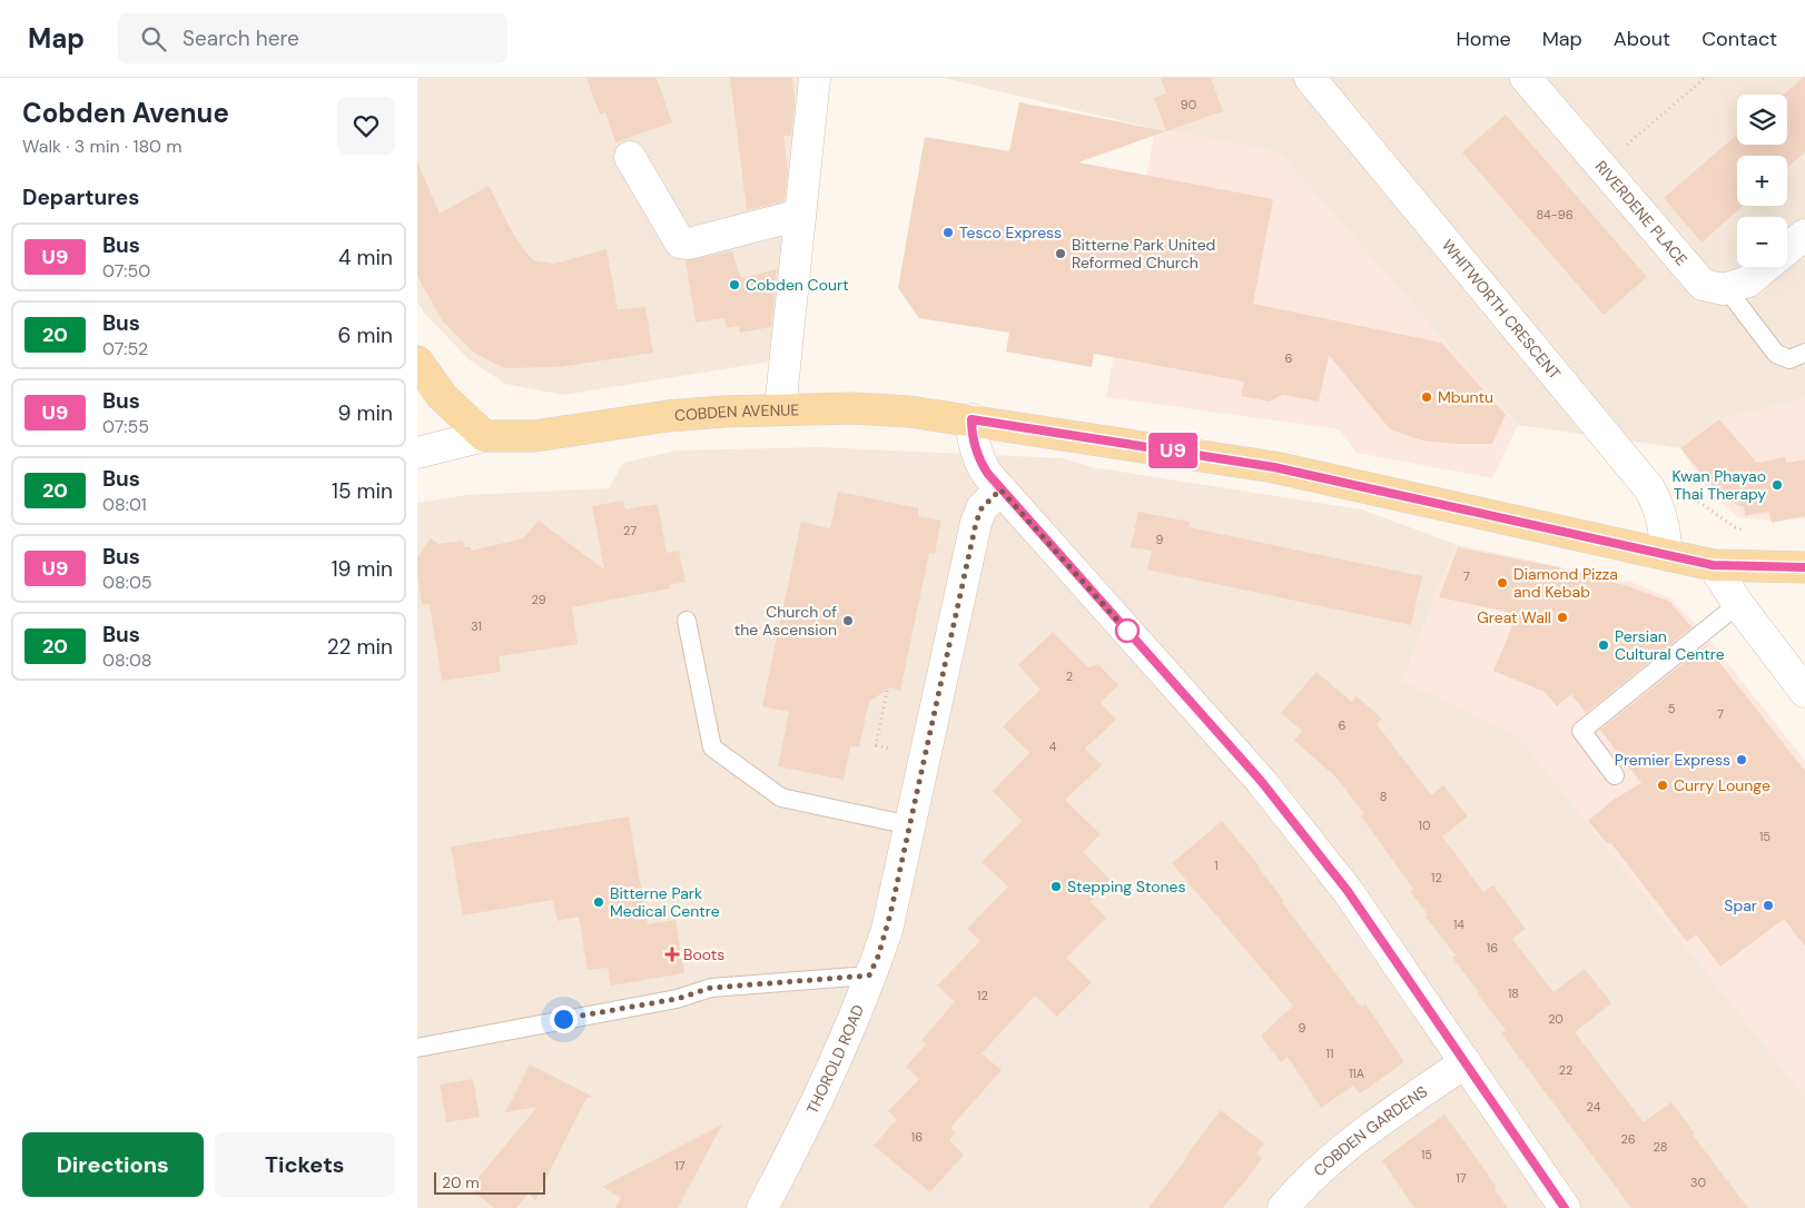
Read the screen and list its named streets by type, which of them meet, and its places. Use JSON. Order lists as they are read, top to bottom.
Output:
{
  "streets": {
    "main road": ["COBDEN AVENUE"],
    "street": [
      "RIVERDENE PLACE",
      "WHITWORTH CRESCENT",
      "THOROLD ROAD",
      "COBDEN GARDENS"
    ]
  },
  "crossings": [
    ["WHITWORTH CRESCENT", "COBDEN AVENUE"]
  ],
  "places": {
    "other": [
      "Tesco Express",
      "Bitterne Park United Reformed Church",
      "Cobden Court",
      "Mbuntu",
      "Kwan Phayao Thai Therapy",
      "Diamond Pizza and Kebab",
      "Great Wall",
      "Church of the Ascension",
      "Persian Cultural Centre",
      "Premier Express",
      "Curry Lounge",
      "Stepping Stones",
      "Bitterne Park Medical Centre",
      "Spar"
    ],
    "health": ["Boots"]
  },
  "lines": ["bus line U9"],
  "house_numbers": [
    "90",
    "84-96",
    "6",
    "27",
    "9",
    "7",
    "29",
    "31",
    "2",
    "5",
    "7",
    "6",
    "4",
    "8",
    "10",
    "15",
    "1",
    "12",
    "14",
    "16",
    "18",
    "12",
    "20",
    "9",
    "11",
    "22",
    "11A",
    "24",
    "16",
    "26",
    "28",
    "15",
    "17",
    "17",
    "30"
  ],
  "scale_bar": "20 m",
  "page": {
    "header": "Map",
    "search": "Search here",
    "nav": [
      "Home",
      "Map",
      "About",
      "Contact"
    ],
    "heading": [
      ["Cobden Avenue", "Walk · 3 min · 180 m"],
      "Departures"
    ],
    "on_map": "U9",
    "map_buttons": ["+", "−"],
    "list": [
      {
        "mark": "U9",
        "name": "Bus",
        "note": "07:50",
        "value": "4 min"
      },
      {
        "mark": "20",
        "name": "Bus",
        "note": "07:52",
        "value": "6 min"
      },
      {
        "mark": "U9",
        "name": "Bus",
        "note": "07:55",
        "value": "9 min"
      },
      {
        "mark": "20",
        "name": "Bus",
        "note": "08:01",
        "value": "15 min"
      },
      {
        "mark": "U9",
        "name": "Bus",
        "note": "08:05",
        "value": "19 min"
      },
      {
        "mark": "20",
        "name": "Bus",
        "note": "08:08",
        "value": "22 min"
      }
    ],
    "buttons": ["Directions", "Tickets"],
    "scale": "20 m"
  }
}
